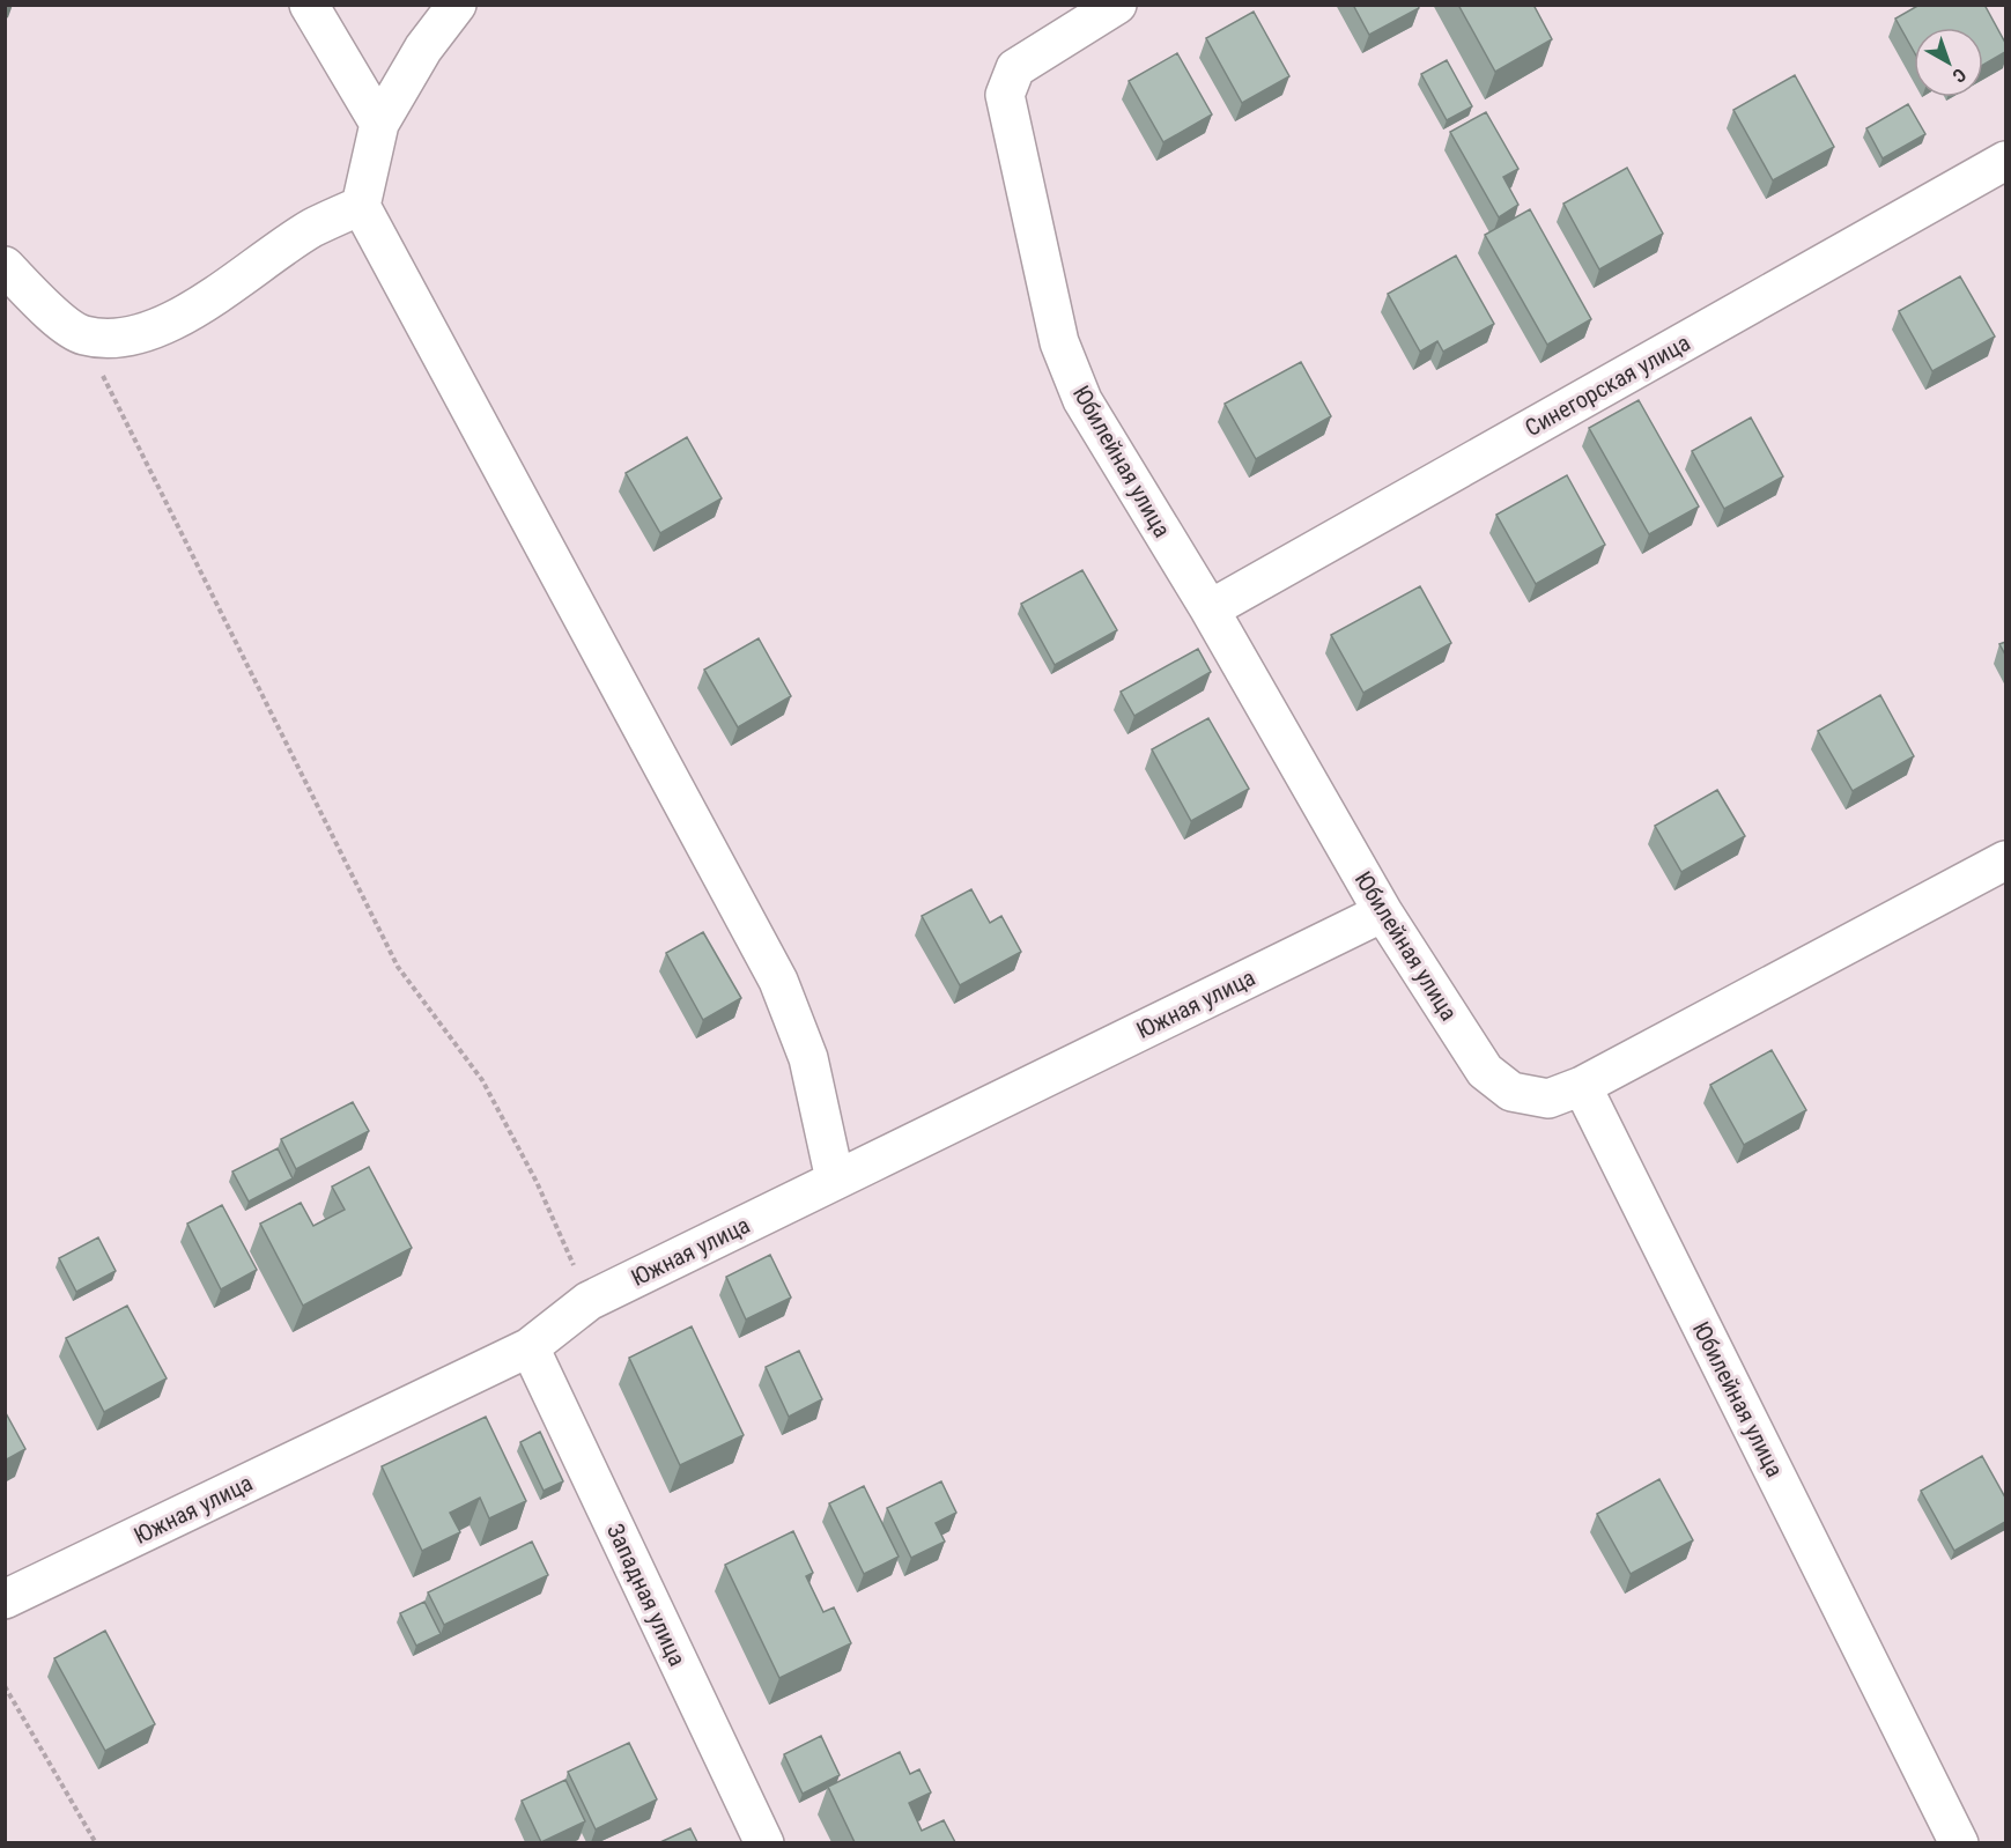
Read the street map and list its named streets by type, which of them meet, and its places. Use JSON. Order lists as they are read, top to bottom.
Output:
{
  "streets": {
    "street": [
      "Синегорская улица",
      "Юбилейная улица",
      "Южная улица",
      "Западная улица"
    ]
  },
  "crossings": [
    ["Синегорская улица", "Юбилейная улица"],
    ["Юбилейная улица", "Южная улица"],
    ["Южная улица", "Западная улица"]
  ],
  "north": "bottom right"
}
